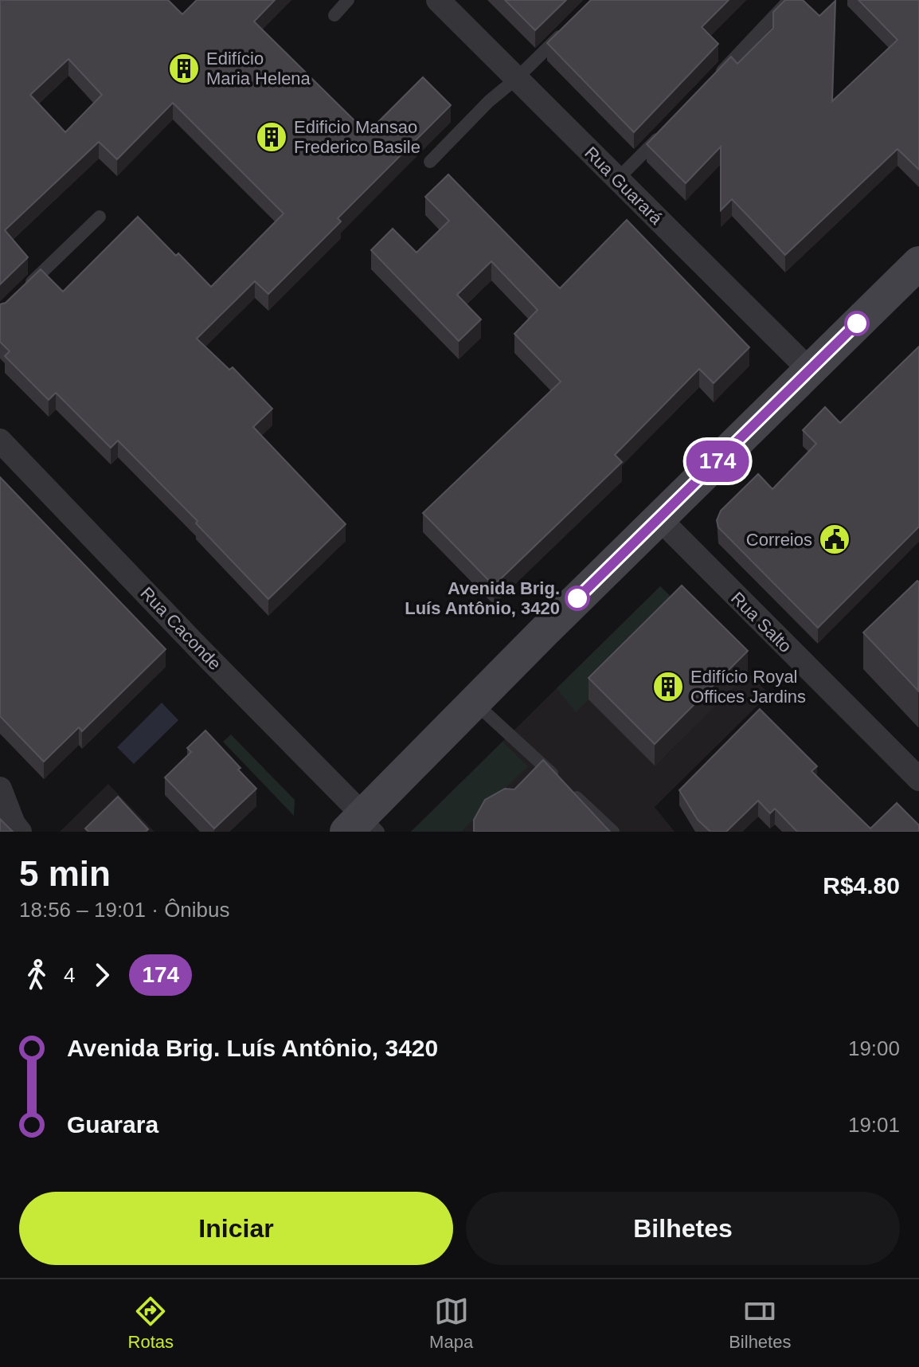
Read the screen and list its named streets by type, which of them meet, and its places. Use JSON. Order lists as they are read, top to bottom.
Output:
{
  "streets": {
    "street": ["Rua Guarará", "Rua Salto", "Rua Caconde"]
  },
  "places": {
    "building": ["Edifício Maria Helena", "Edificio Mansao Frederico Basile", "Edifício Royal Offices Jardins"],
    "public building": ["Correios"],
    "other": ["Avenida Brig. Luís Antônio, 3420"]
  },
  "lines": ["bus line 174"],
  "page": {
    "on_map": "174",
    "heading": ["5 min", "18:56 – 19:01 · Ônibus", "R$4.80"],
    "legs": ["4", "174"],
    "list": [
      {
        "name": "Avenida Brig. Luís Antônio, 3420",
        "value": "19:00"
      },
      {
        "name": "Guarara",
        "value": "19:01"
      }
    ],
    "buttons": ["Iniciar", "Bilhetes"],
    "tabs": ["Rotas", "Mapa", "Bilhetes"]
  }
}
